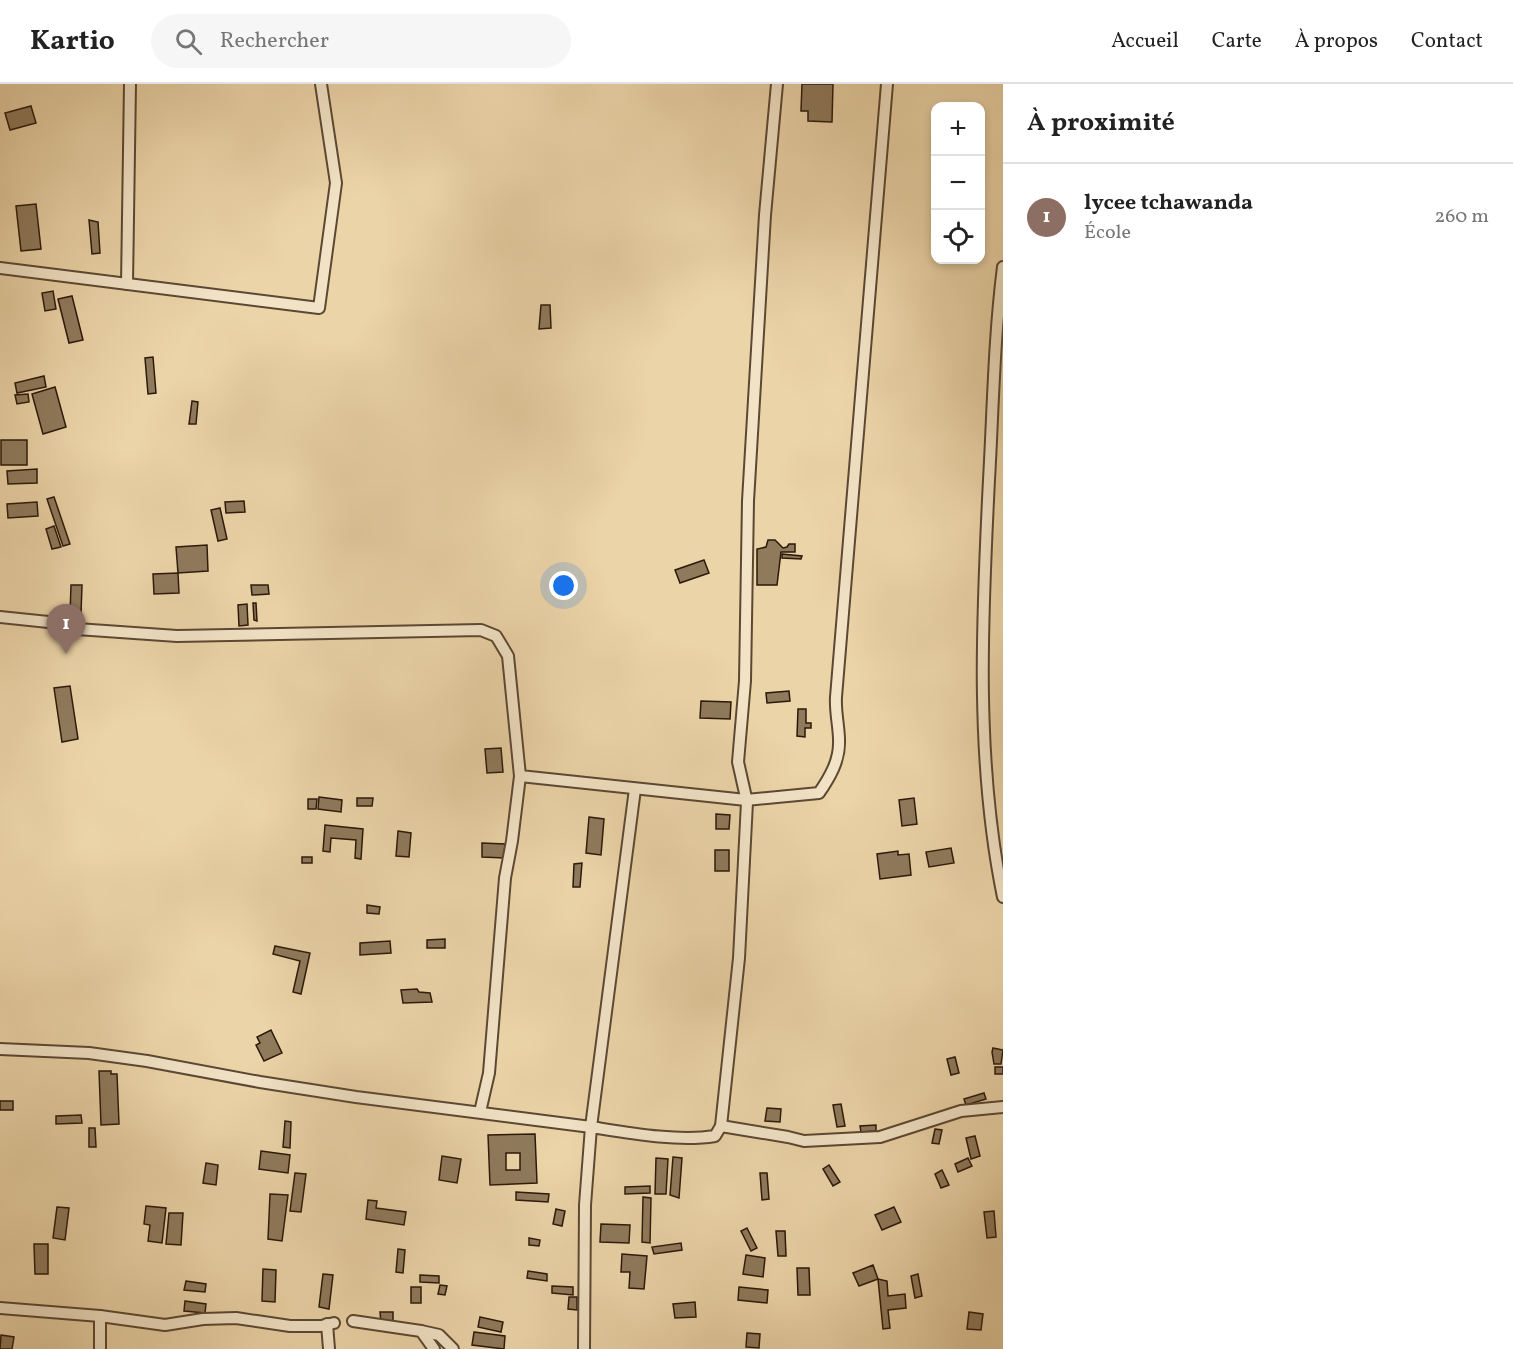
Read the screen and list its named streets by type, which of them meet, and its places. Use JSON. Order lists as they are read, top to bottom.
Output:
{
  "page": {
    "header": "Kartio",
    "search": "Rechercher",
    "nav": [
      "Accueil",
      "Carte",
      "À propos",
      "Contact"
    ],
    "heading": "À proximité",
    "map_buttons": ["+", "−"],
    "list": [
      {
        "mark": "1",
        "name": "lycee tchawanda",
        "note": "École",
        "value": "260 m"
      }
    ],
    "pins": "1"
  }
}
